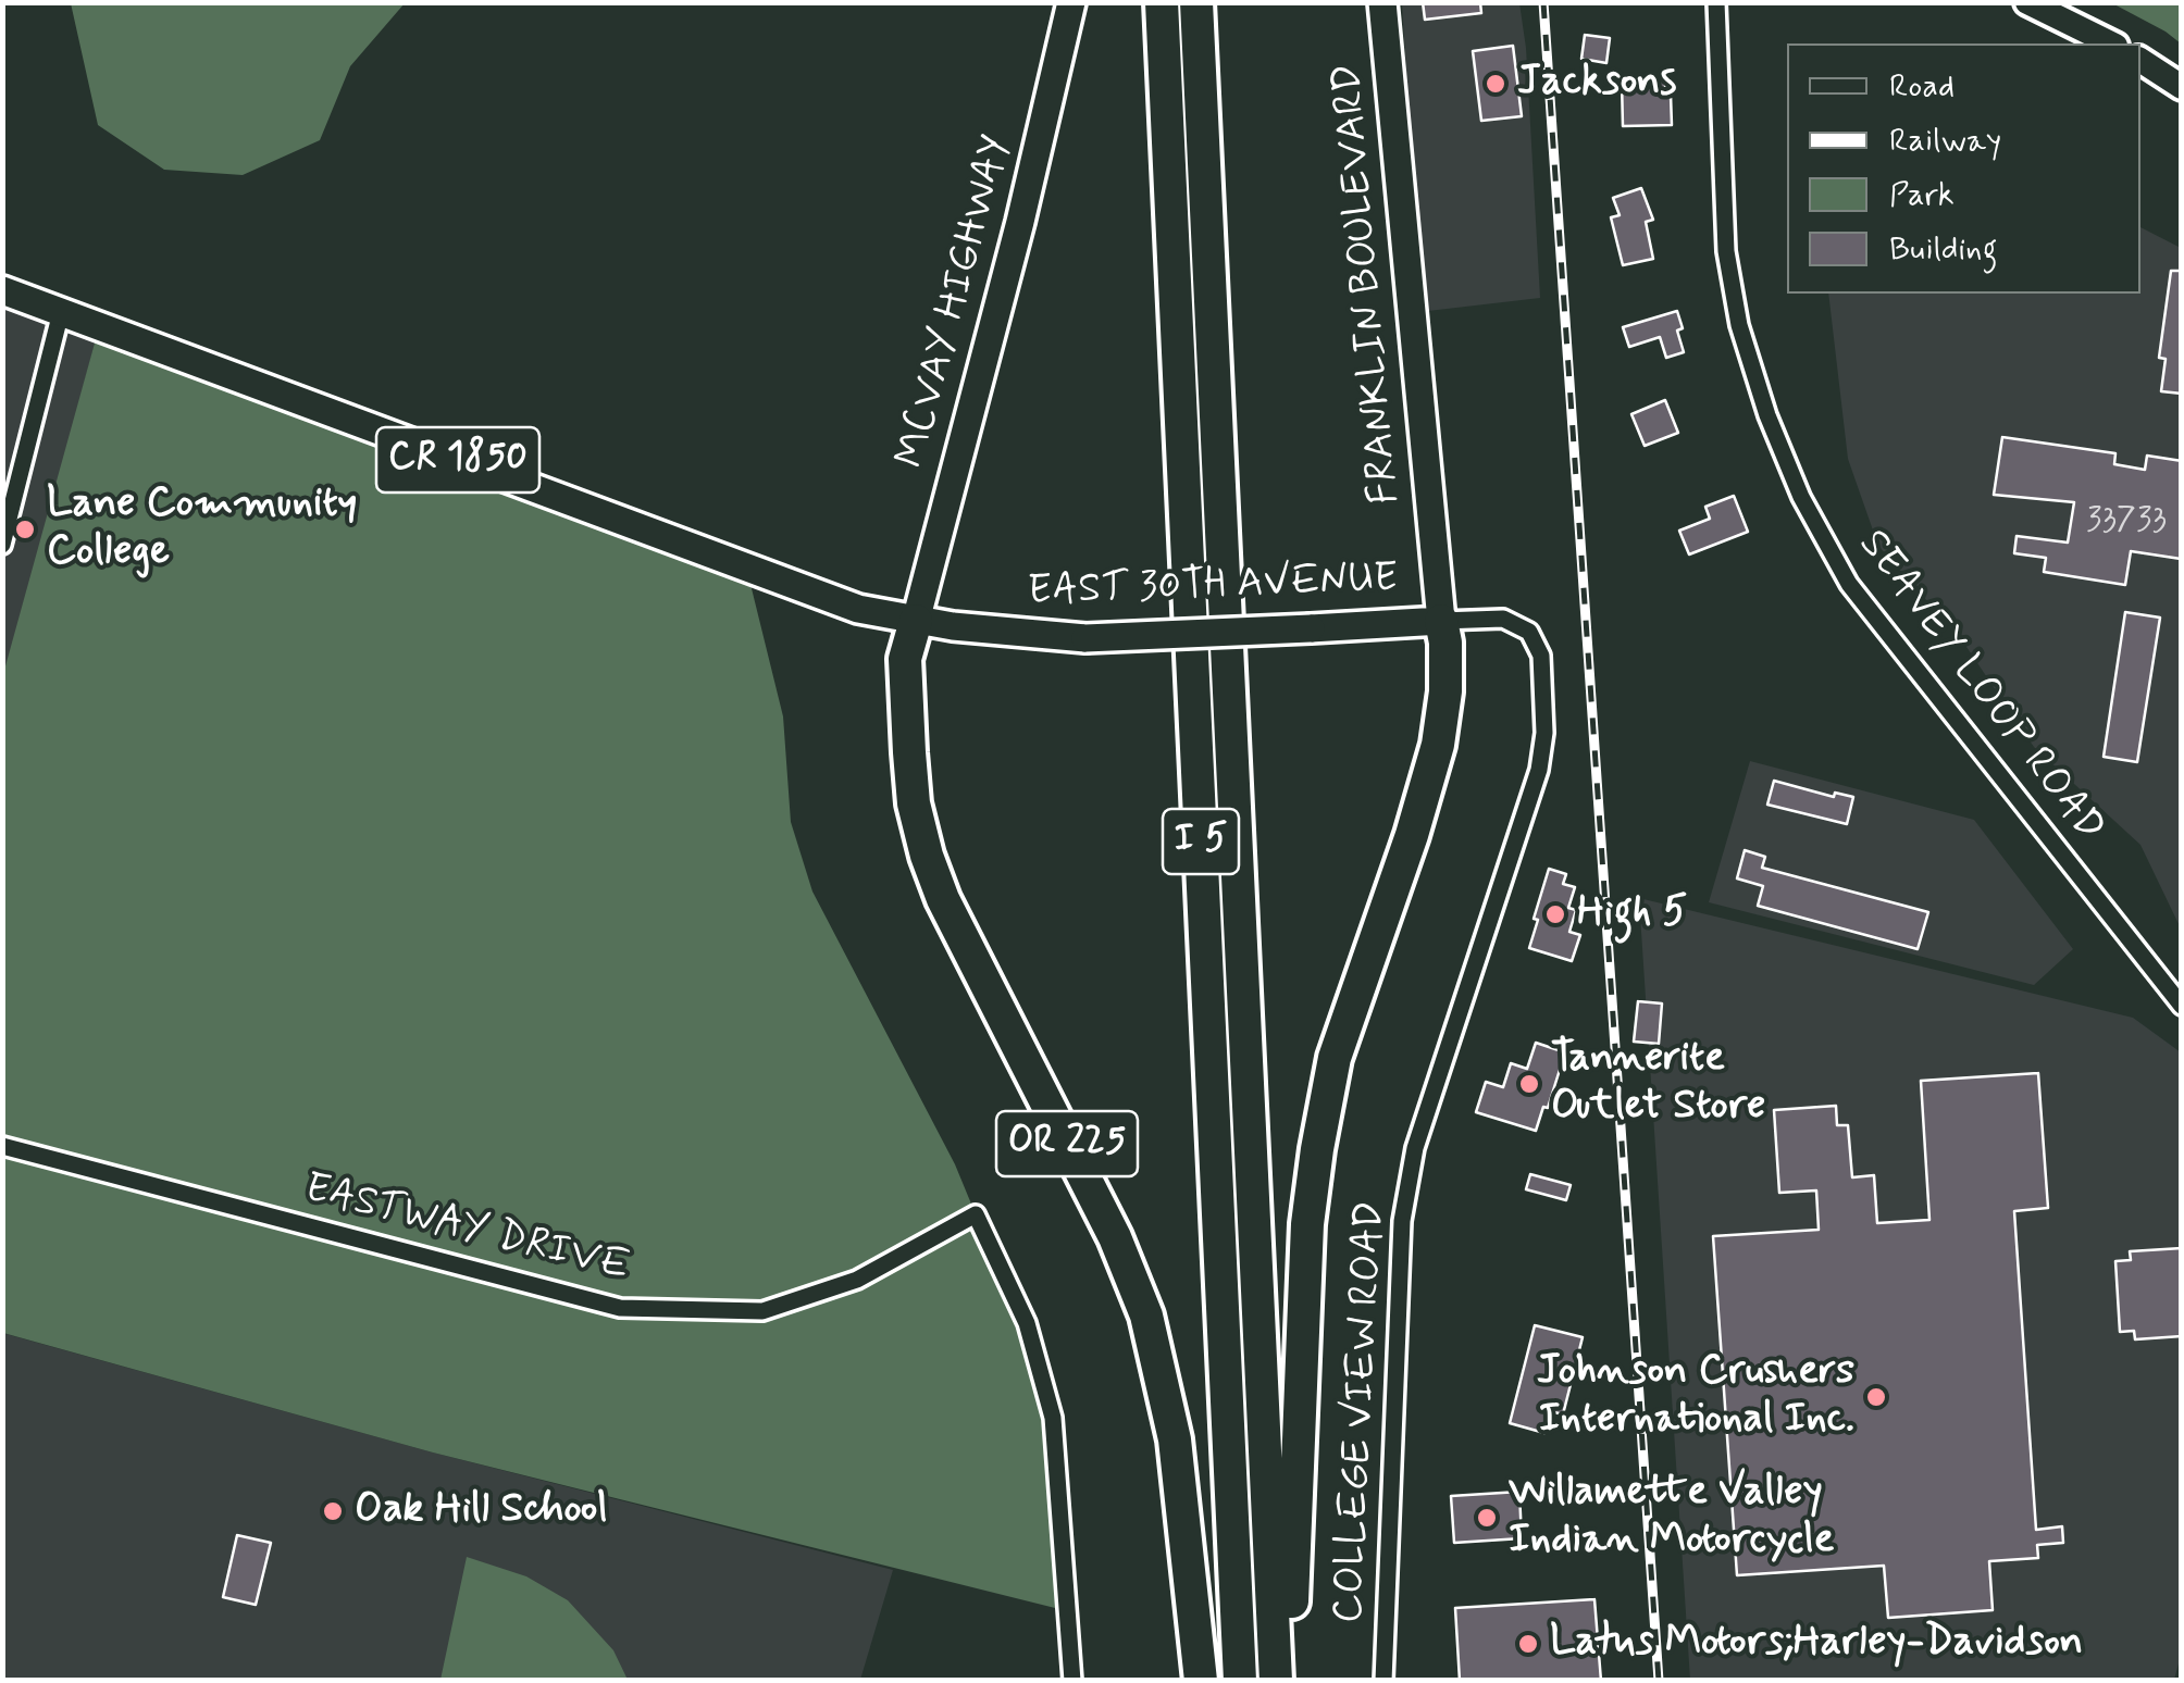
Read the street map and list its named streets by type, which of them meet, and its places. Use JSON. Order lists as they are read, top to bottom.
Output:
{
  "streets": {
    "highway": ["I 5", "OR 225"],
    "main road": [
      "FRANKLIN BOULEVARD",
      "MCVAY HIGHWAY",
      "CR 1850",
      "EAST 30TH AVENUE"
    ],
    "street": ["SEAVEY LOOP ROAD", "EASTWAY DRIVE", "COLLEGE VIEW ROAD"]
  },
  "crossings": [
    ["FRANKLIN BOULEVARD", "EAST 30TH AVENUE"],
    ["FRANKLIN BOULEVARD", "COLLEGE VIEW ROAD"],
    ["MCVAY HIGHWAY", "EAST 30TH AVENUE"],
    ["MCVAY HIGHWAY", "OR 225"],
    ["EAST 30TH AVENUE", "OR 225"],
    ["EAST 30TH AVENUE", "COLLEGE VIEW ROAD"]
  ],
  "places": [
    "Jacksons",
    "Lane Community College",
    "High 5",
    "Tannerite Outlet Store",
    "Johnson Crushers International Inc.",
    "Oak Hill School",
    "Willamette Valley Indian Motorcycle",
    "Latus Motors;Harley-Davidson"
  ],
  "house_numbers": ["33733"],
  "legend": [
    "Road",
    "Railway",
    "Park",
    "Building"
  ]
}
